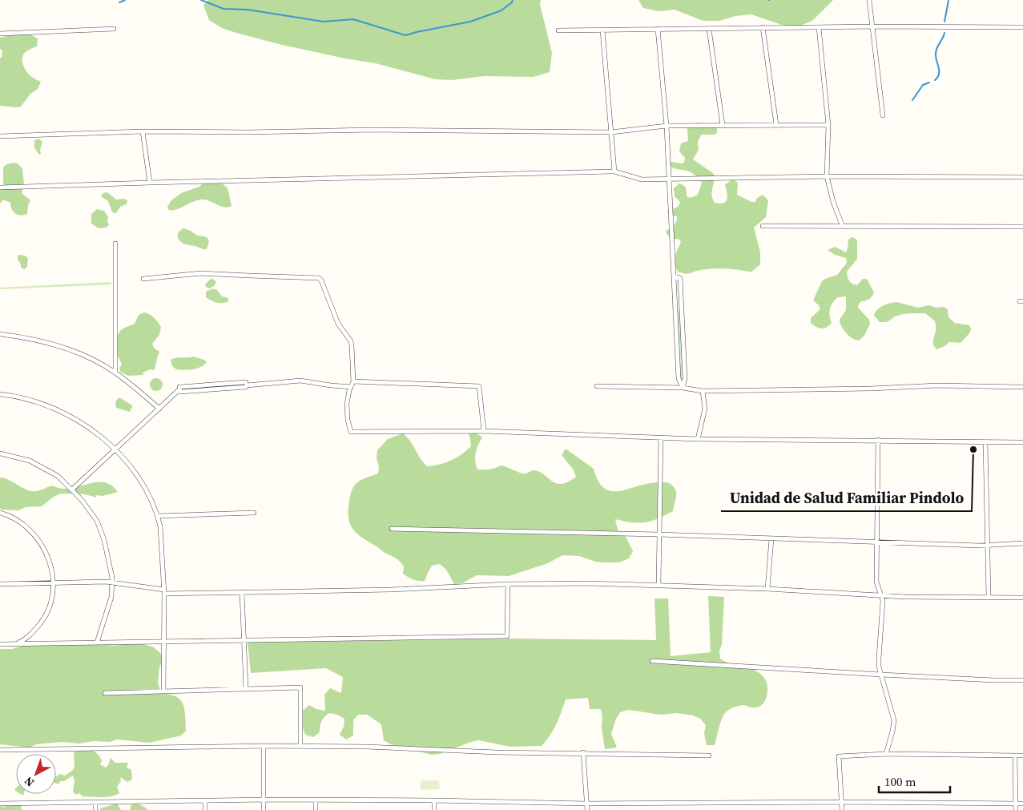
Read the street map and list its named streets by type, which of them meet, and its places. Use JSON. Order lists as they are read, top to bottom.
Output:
{
  "places": ["Unidad de Salud Familiar Pindolo"],
  "scale_bar": "100 m",
  "north": "bottom left"
}
